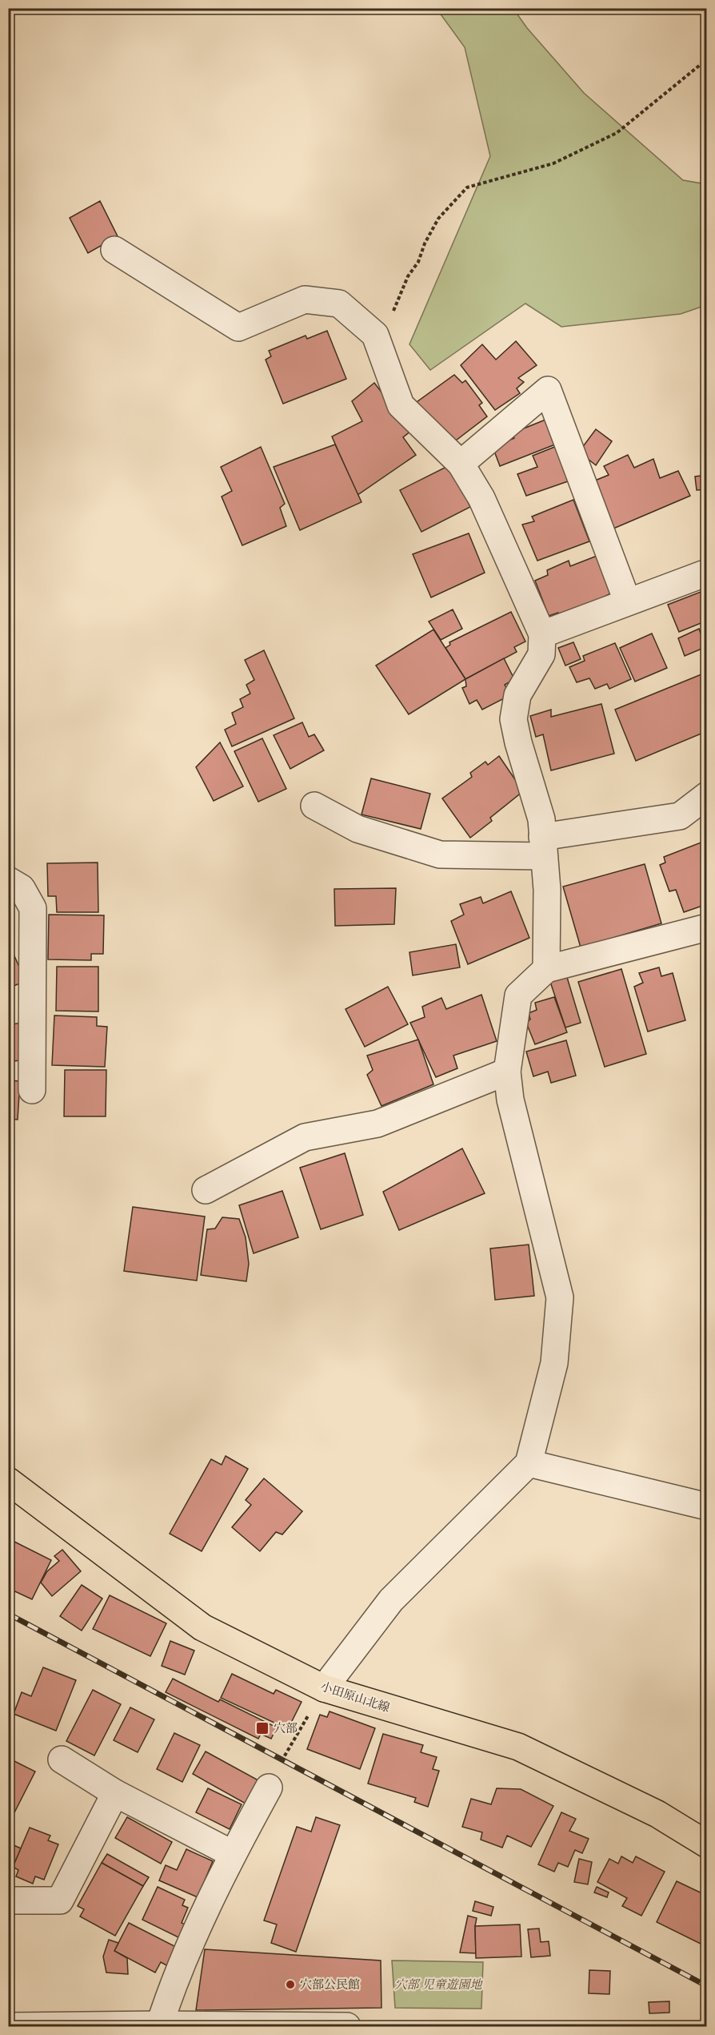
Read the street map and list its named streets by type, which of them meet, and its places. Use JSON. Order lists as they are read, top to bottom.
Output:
{
  "streets": {
    "main road": ["小田原山北線"]
  },
  "parks": ["穴部 児童遊園地"],
  "places": {
    "transit": ["穴部"],
    "other": ["穴部公民館"]
  }
}
